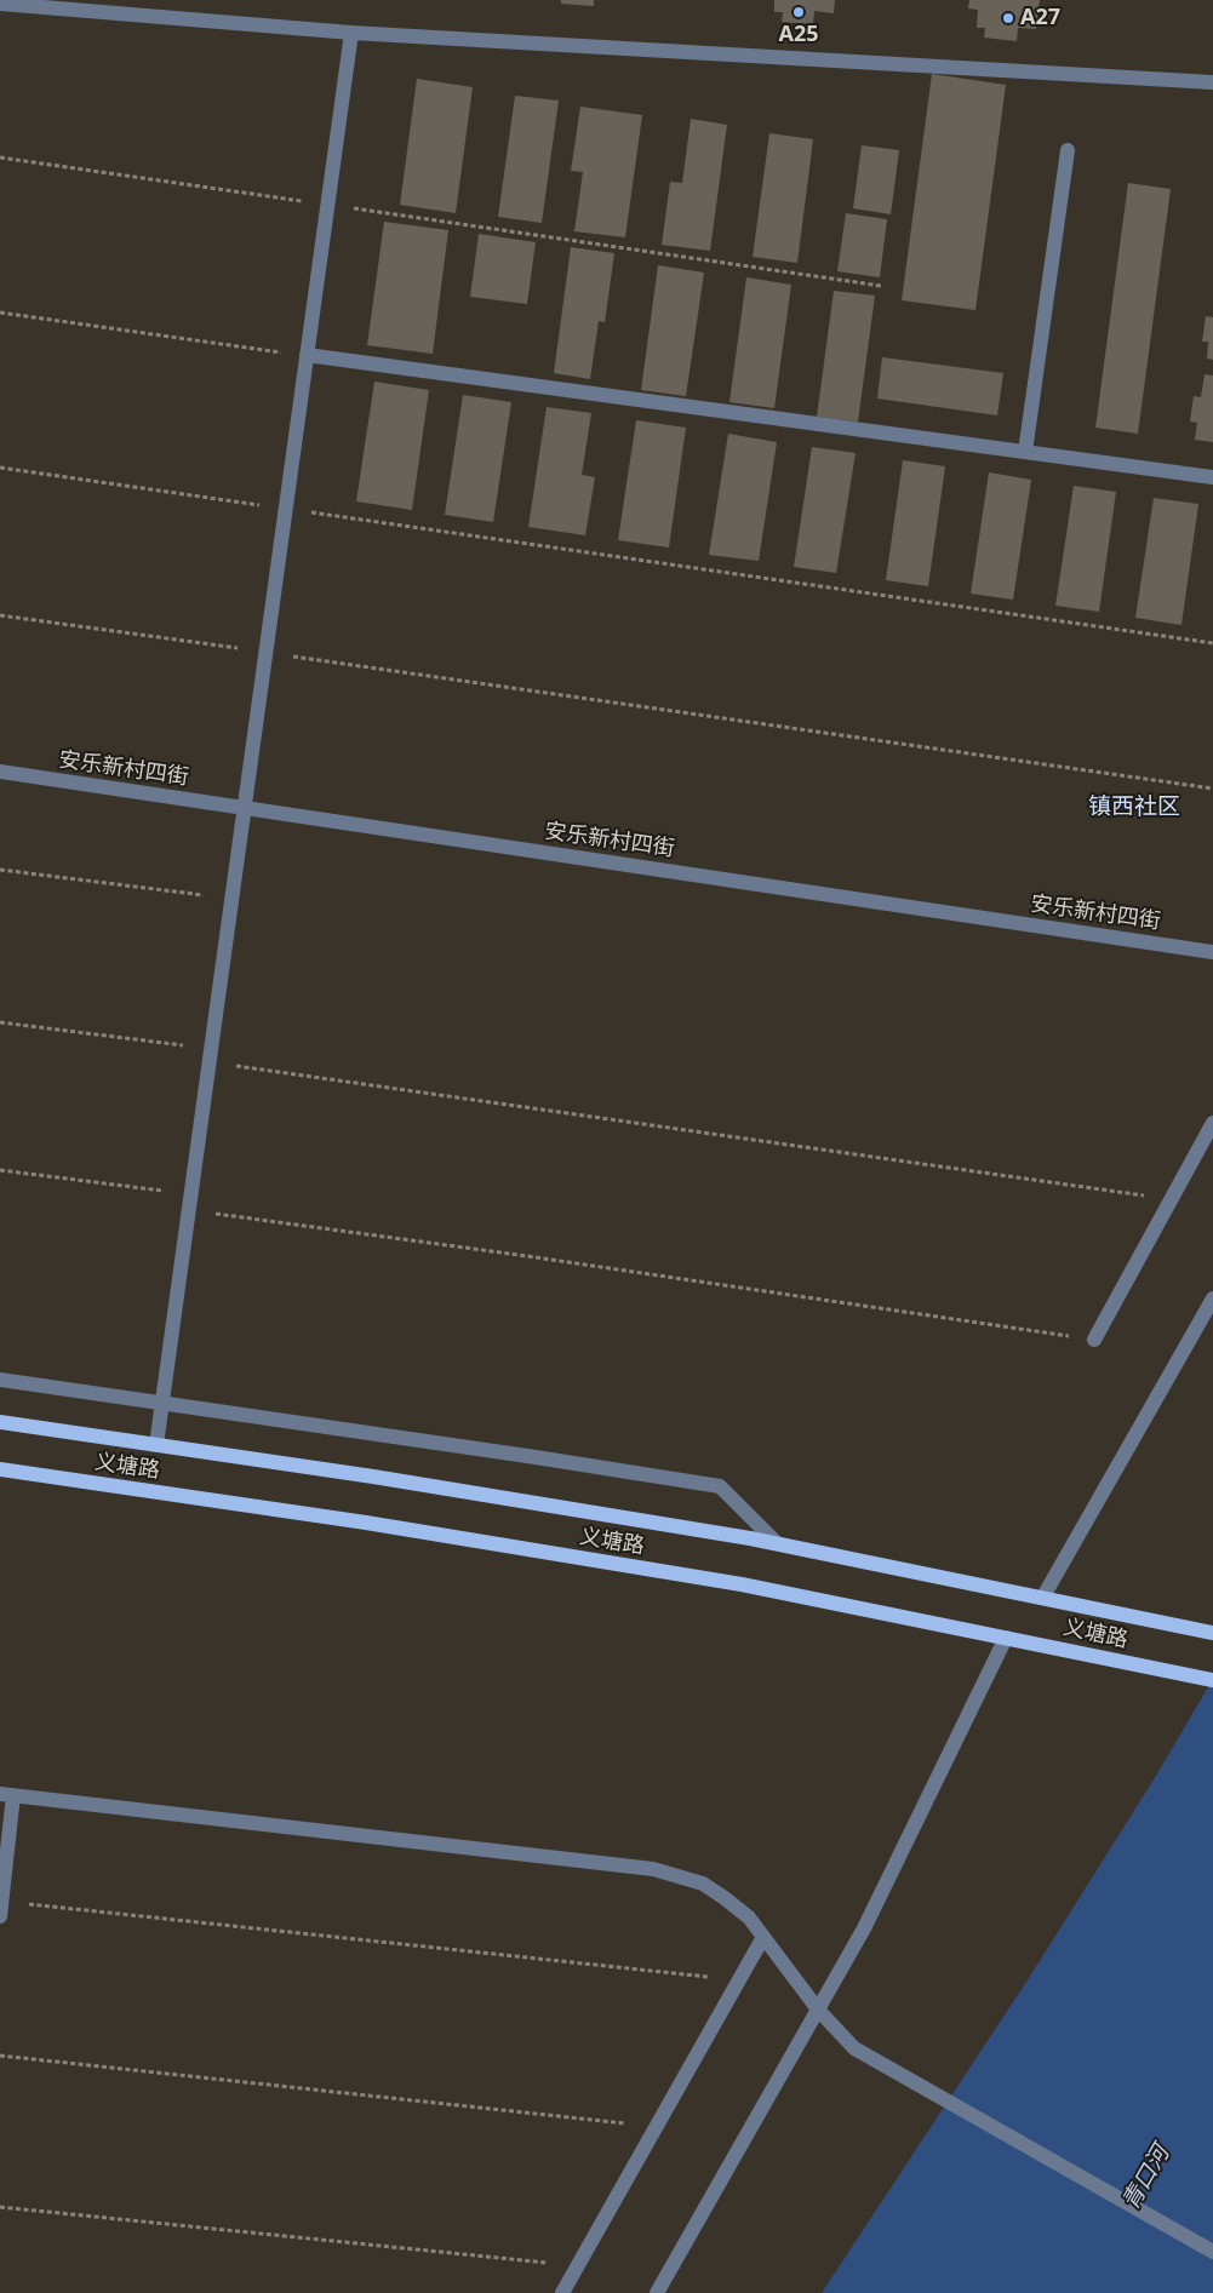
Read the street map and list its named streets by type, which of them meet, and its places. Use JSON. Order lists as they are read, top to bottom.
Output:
{
  "streets": {
    "main road": ["义塘路"],
    "street": ["安乐新村四街"]
  },
  "districts": ["镇西社区"],
  "water": ["青口河"],
  "places": ["A25", "A27"]
}
